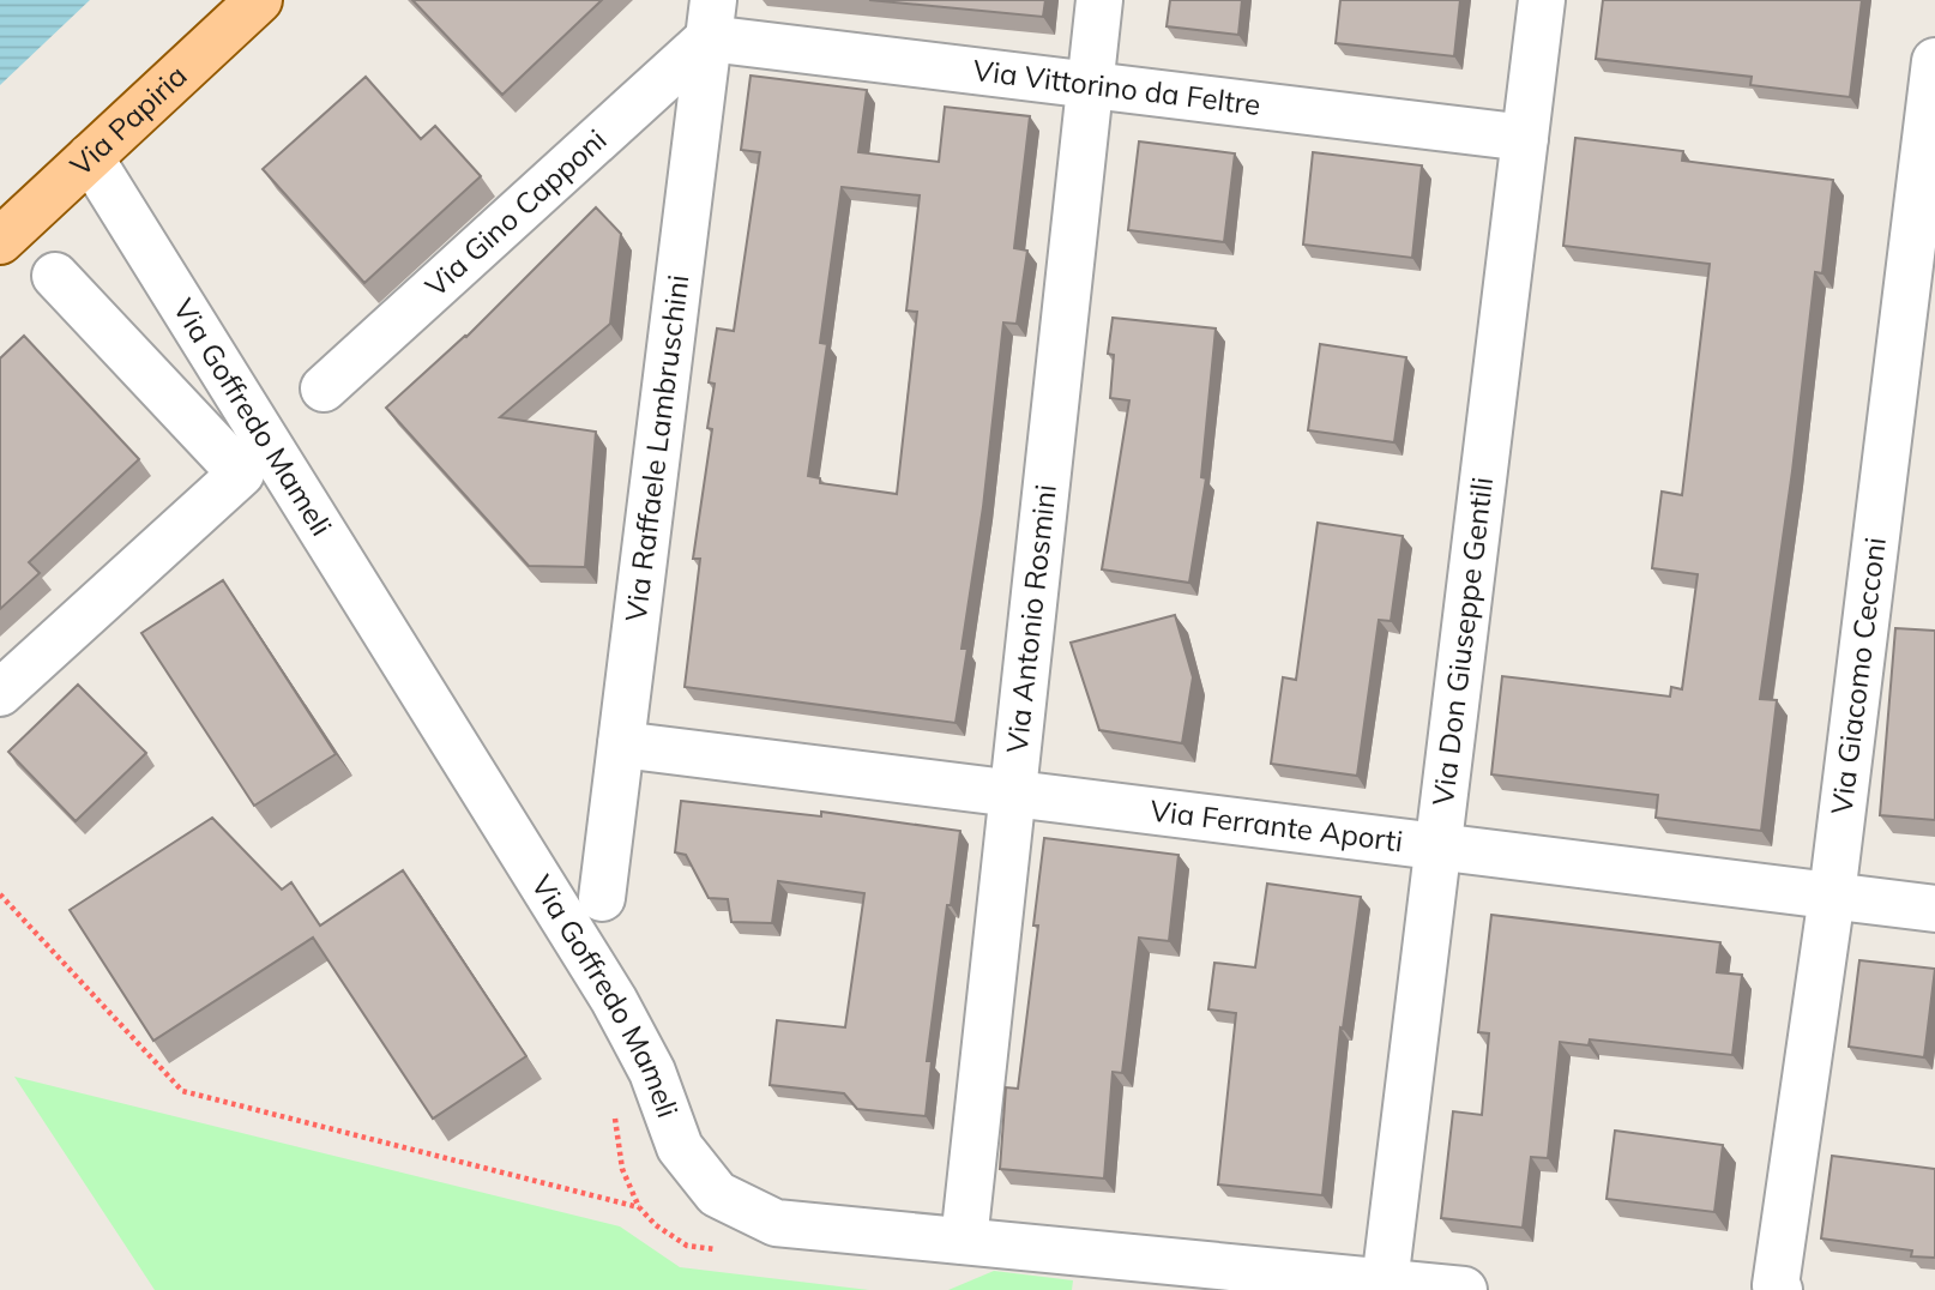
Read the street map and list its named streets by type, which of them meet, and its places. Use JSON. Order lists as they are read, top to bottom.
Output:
{
  "streets": {
    "main road": ["Via Papiria"],
    "street": [
      "Via Vittorino da Feltre",
      "Via Gino Capponi",
      "Via Goffredo Mameli",
      "Via Raffaele Lambruschini",
      "Via Antonio Rosmini",
      "Via Don Giuseppe Gentili",
      "Via Giacomo Cecconi",
      "Via Ferrante Aporti"
    ]
  },
  "crossings": [
    ["Via Vittorino da Feltre", "Via Gino Capponi"],
    ["Via Vittorino da Feltre", "Via Raffaele Lambruschini"],
    ["Via Vittorino da Feltre", "Via Antonio Rosmini"],
    ["Via Vittorino da Feltre", "Via Don Giuseppe Gentili"],
    ["Via Papiria", "Via Goffredo Mameli"],
    ["Via Gino Capponi", "Via Raffaele Lambruschini"],
    ["Via Goffredo Mameli", "Via Antonio Rosmini"],
    ["Via Goffredo Mameli", "Via Don Giuseppe Gentili"],
    ["Via Raffaele Lambruschini", "Via Ferrante Aporti"],
    ["Via Antonio Rosmini", "Via Ferrante Aporti"],
    ["Via Don Giuseppe Gentili", "Via Ferrante Aporti"],
    ["Via Giacomo Cecconi", "Via Ferrante Aporti"]
  ]
}
